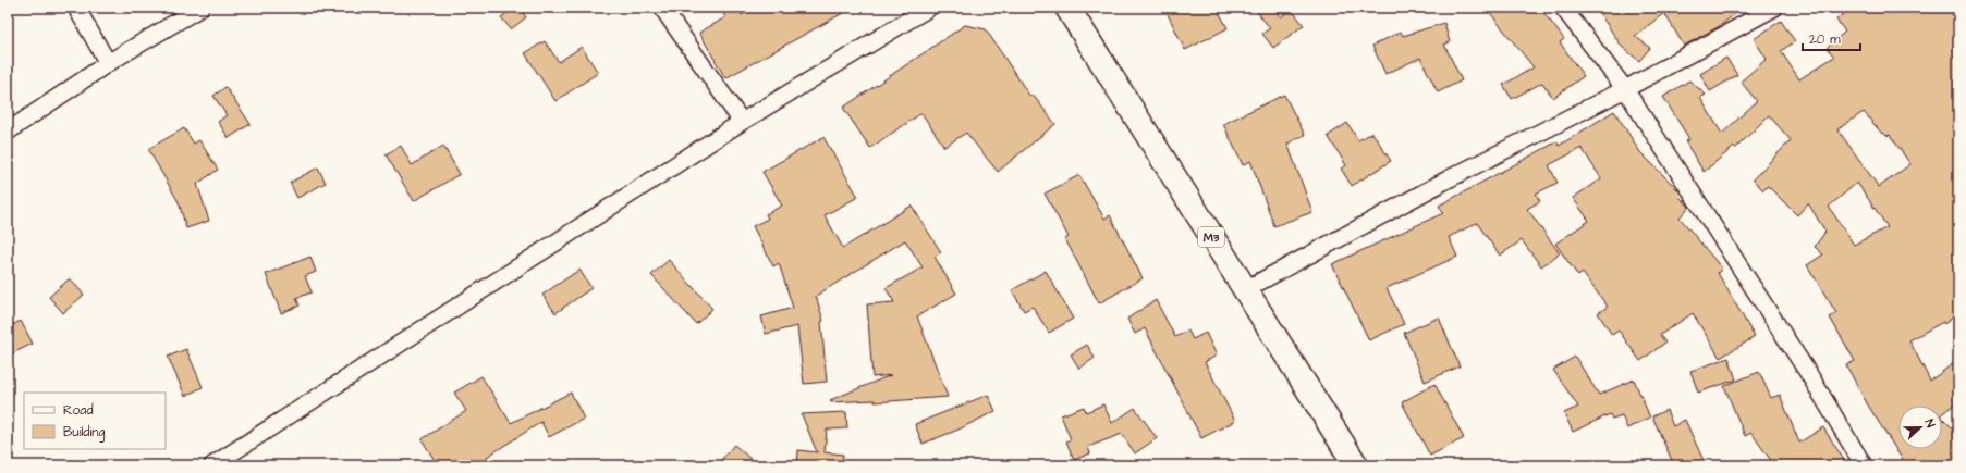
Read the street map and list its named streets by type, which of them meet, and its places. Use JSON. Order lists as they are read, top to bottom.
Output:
{
  "streets": {
    "highway": ["M3"]
  },
  "legend": ["Road", "Building"],
  "scale_bar": "20 m",
  "north": "right"
}
